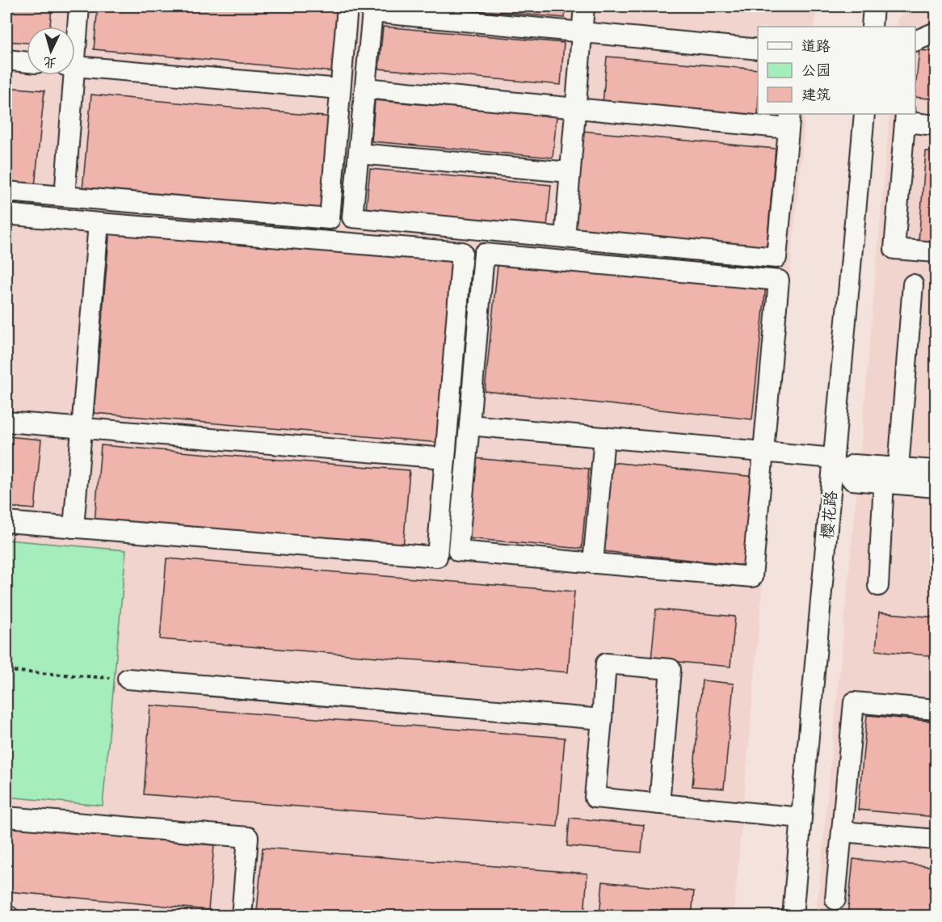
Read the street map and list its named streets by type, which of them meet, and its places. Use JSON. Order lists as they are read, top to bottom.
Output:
{
  "streets": {
    "street": ["樱花路"]
  },
  "legend": ["道路", "公园", "建筑"],
  "north": "bottom"
}
